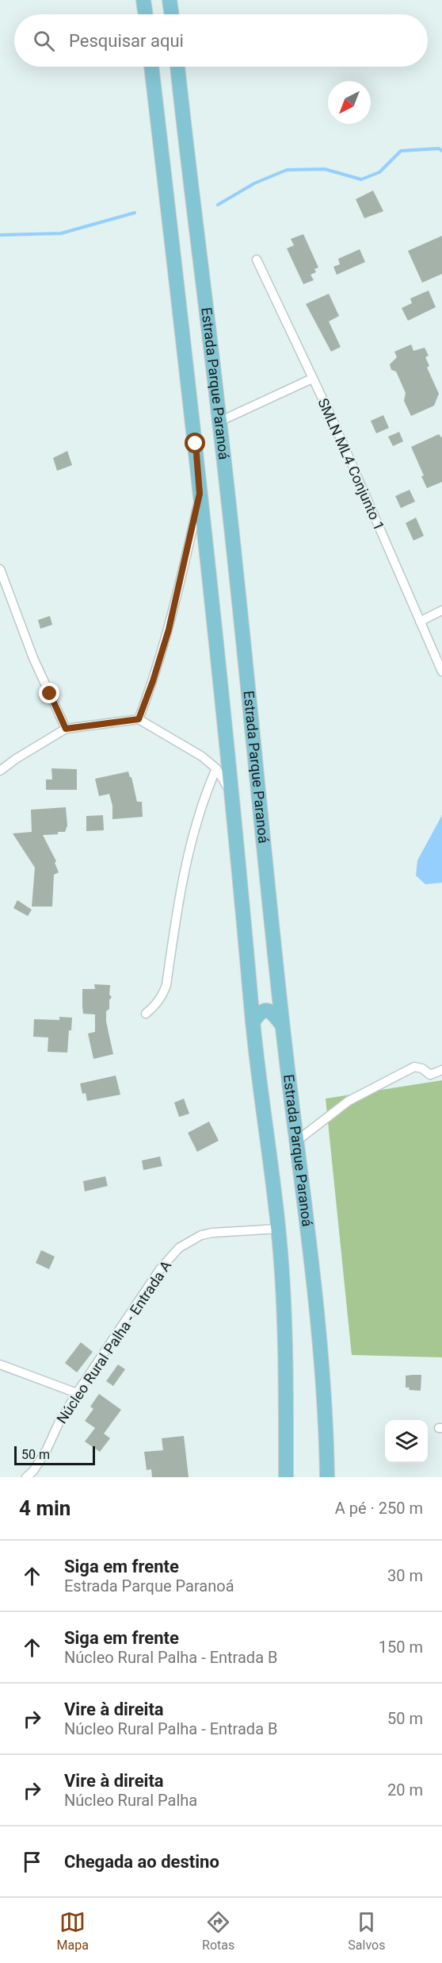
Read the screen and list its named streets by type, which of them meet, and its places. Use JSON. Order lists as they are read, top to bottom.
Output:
{
  "streets": {
    "main road": ["Estrada Parque Paranoá"],
    "street": ["SMLN ML4 Conjunto 1", "Núcleo Rural Palha - Entrada A"]
  },
  "crossings": [
    ["Estrada Parque Paranoá", "Núcleo Rural Palha - Entrada A"]
  ],
  "scale_bar": "50 m",
  "north": "bottom left",
  "page": {
    "search": "Pesquisar aqui",
    "scale": "50 m",
    "heading": ["4 min", "A pé · 250 m"],
    "list": [
      ["Siga em frente", "Estrada Parque Paranoá", "30 m"],
      ["Siga em frente", "Núcleo Rural Palha - Entrada B", "150 m"],
      ["Vire à direita", "Núcleo Rural Palha - Entrada B", "50 m"],
      ["Vire à direita", "Núcleo Rural Palha", "20 m"],
      "Chegada ao destino"
    ],
    "nav": ["Mapa", "Rotas", "Salvos"]
  }
}
